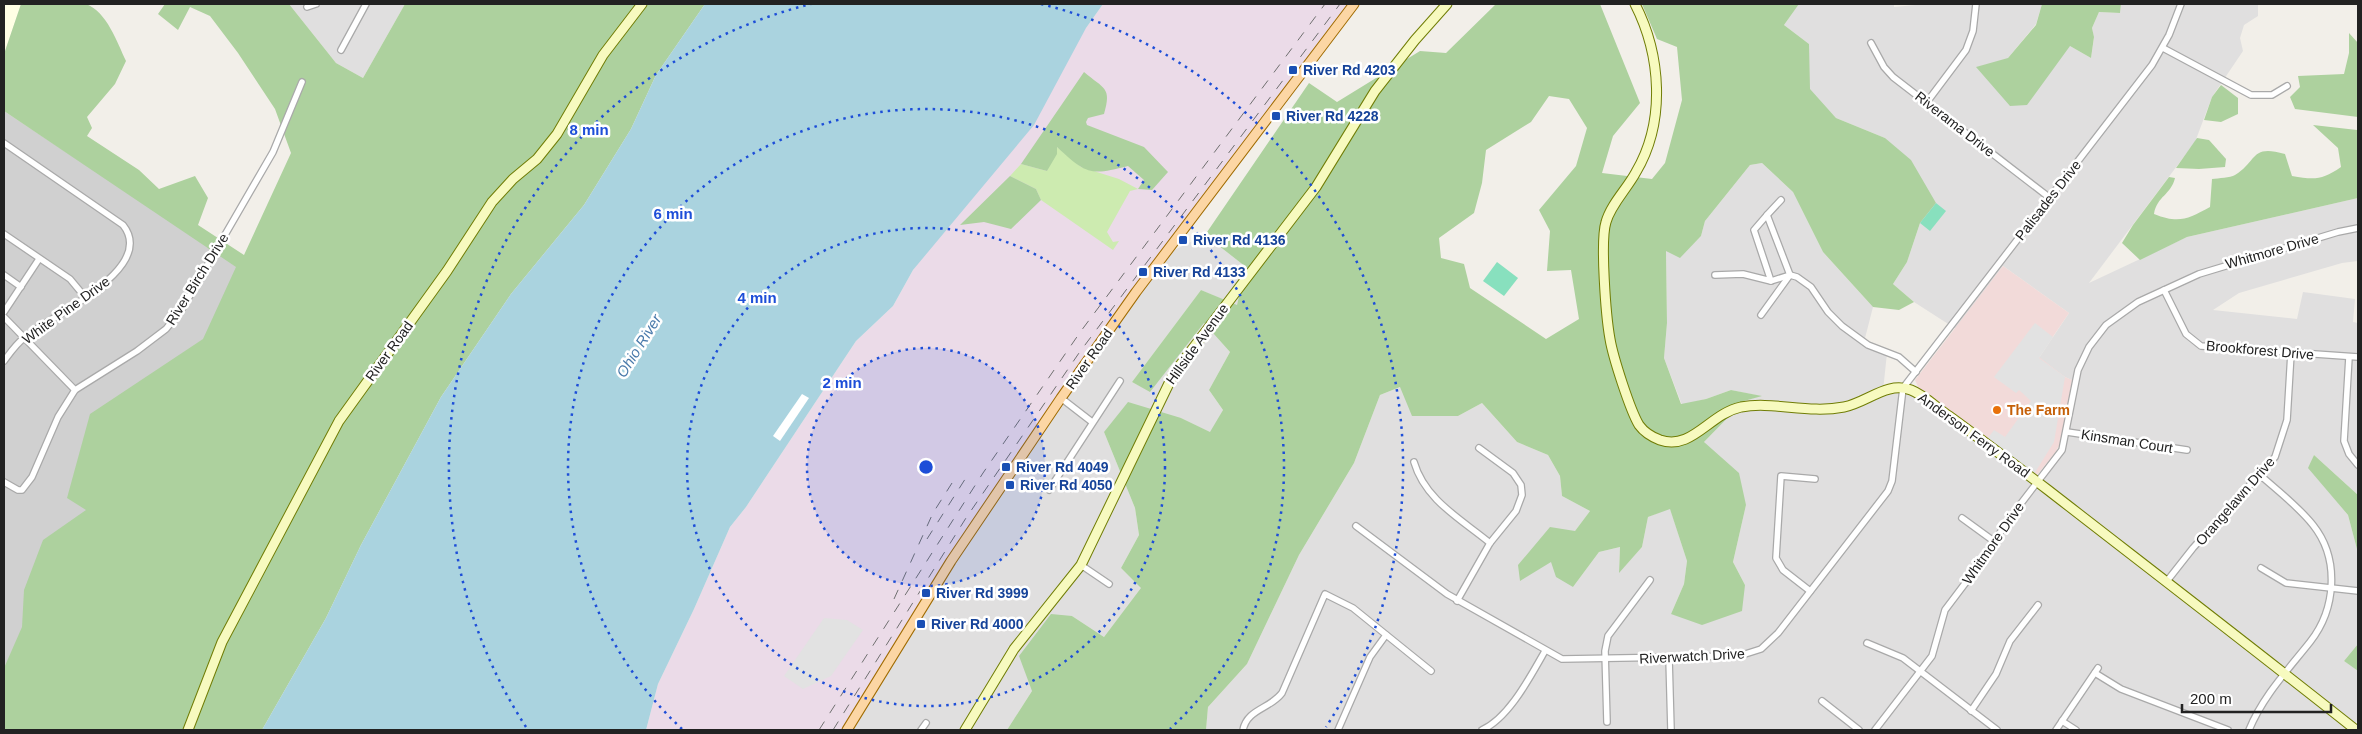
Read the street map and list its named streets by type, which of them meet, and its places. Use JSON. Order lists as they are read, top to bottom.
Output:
{
  "streets": {
    "main road": ["River Road"],
    "street": [
      "Riverama Drive",
      "Palisades Drive",
      "Whitmore Drive",
      "River Birch Drive",
      "White Pine Drive",
      "Hillside Avenue",
      "Brookforest Drive",
      "Anderson Ferry Road",
      "Kinsman Court",
      "Orangelawn Drive",
      "Riverwatch Drive"
    ]
  },
  "crossings": [
    ["Riverama Drive", "Palisades Drive"],
    ["Palisades Drive", "Anderson Ferry Road"],
    ["Palisades Drive", "Riverwatch Drive"],
    ["Whitmore Drive", "Brookforest Drive"],
    ["Whitmore Drive", "Anderson Ferry Road"],
    ["Whitmore Drive", "Kinsman Court"],
    ["Brookforest Drive", "Orangelawn Drive"],
    ["Anderson Ferry Road", "Orangelawn Drive"],
    ["Anderson Ferry Road", "Riverwatch Drive"]
  ],
  "water": ["Ohio River"],
  "places": {
    "transit": [
      "River Rd 4203",
      "River Rd 4228",
      "River Rd 4136",
      "River Rd 4133",
      "River Rd 4049",
      "River Rd 4050",
      "River Rd 3999",
      "River Rd 4000"
    ],
    "other": ["The Farm"]
  },
  "scale_bar": "200 m",
  "rings": [
    "8 min",
    "6 min",
    "4 min",
    "2 min"
  ]
}
